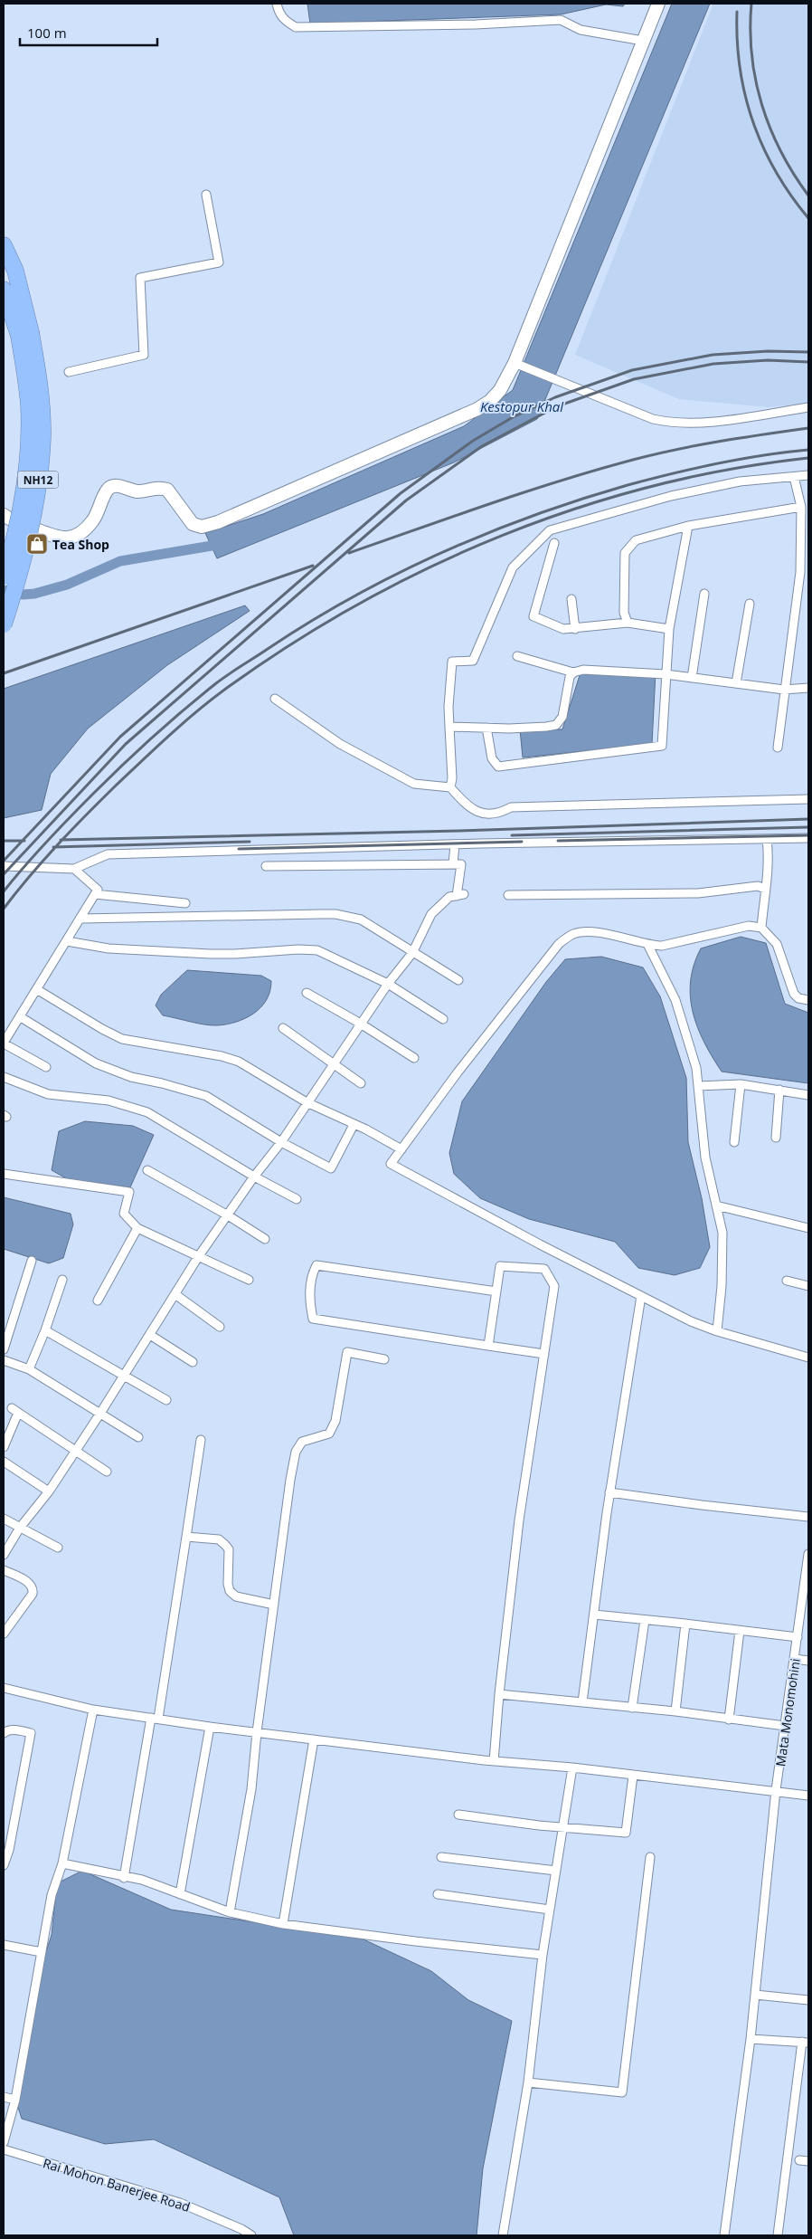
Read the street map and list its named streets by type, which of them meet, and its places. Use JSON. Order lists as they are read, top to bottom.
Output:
{
  "streets": {
    "highway": ["NH12"],
    "street": ["Mata Monomohini", "Rai Mohon Banerjee Road"]
  },
  "water": ["Kestopur Khal"],
  "places": {
    "shop": ["Tea Shop"]
  },
  "scale_bar": "100 m"
}
